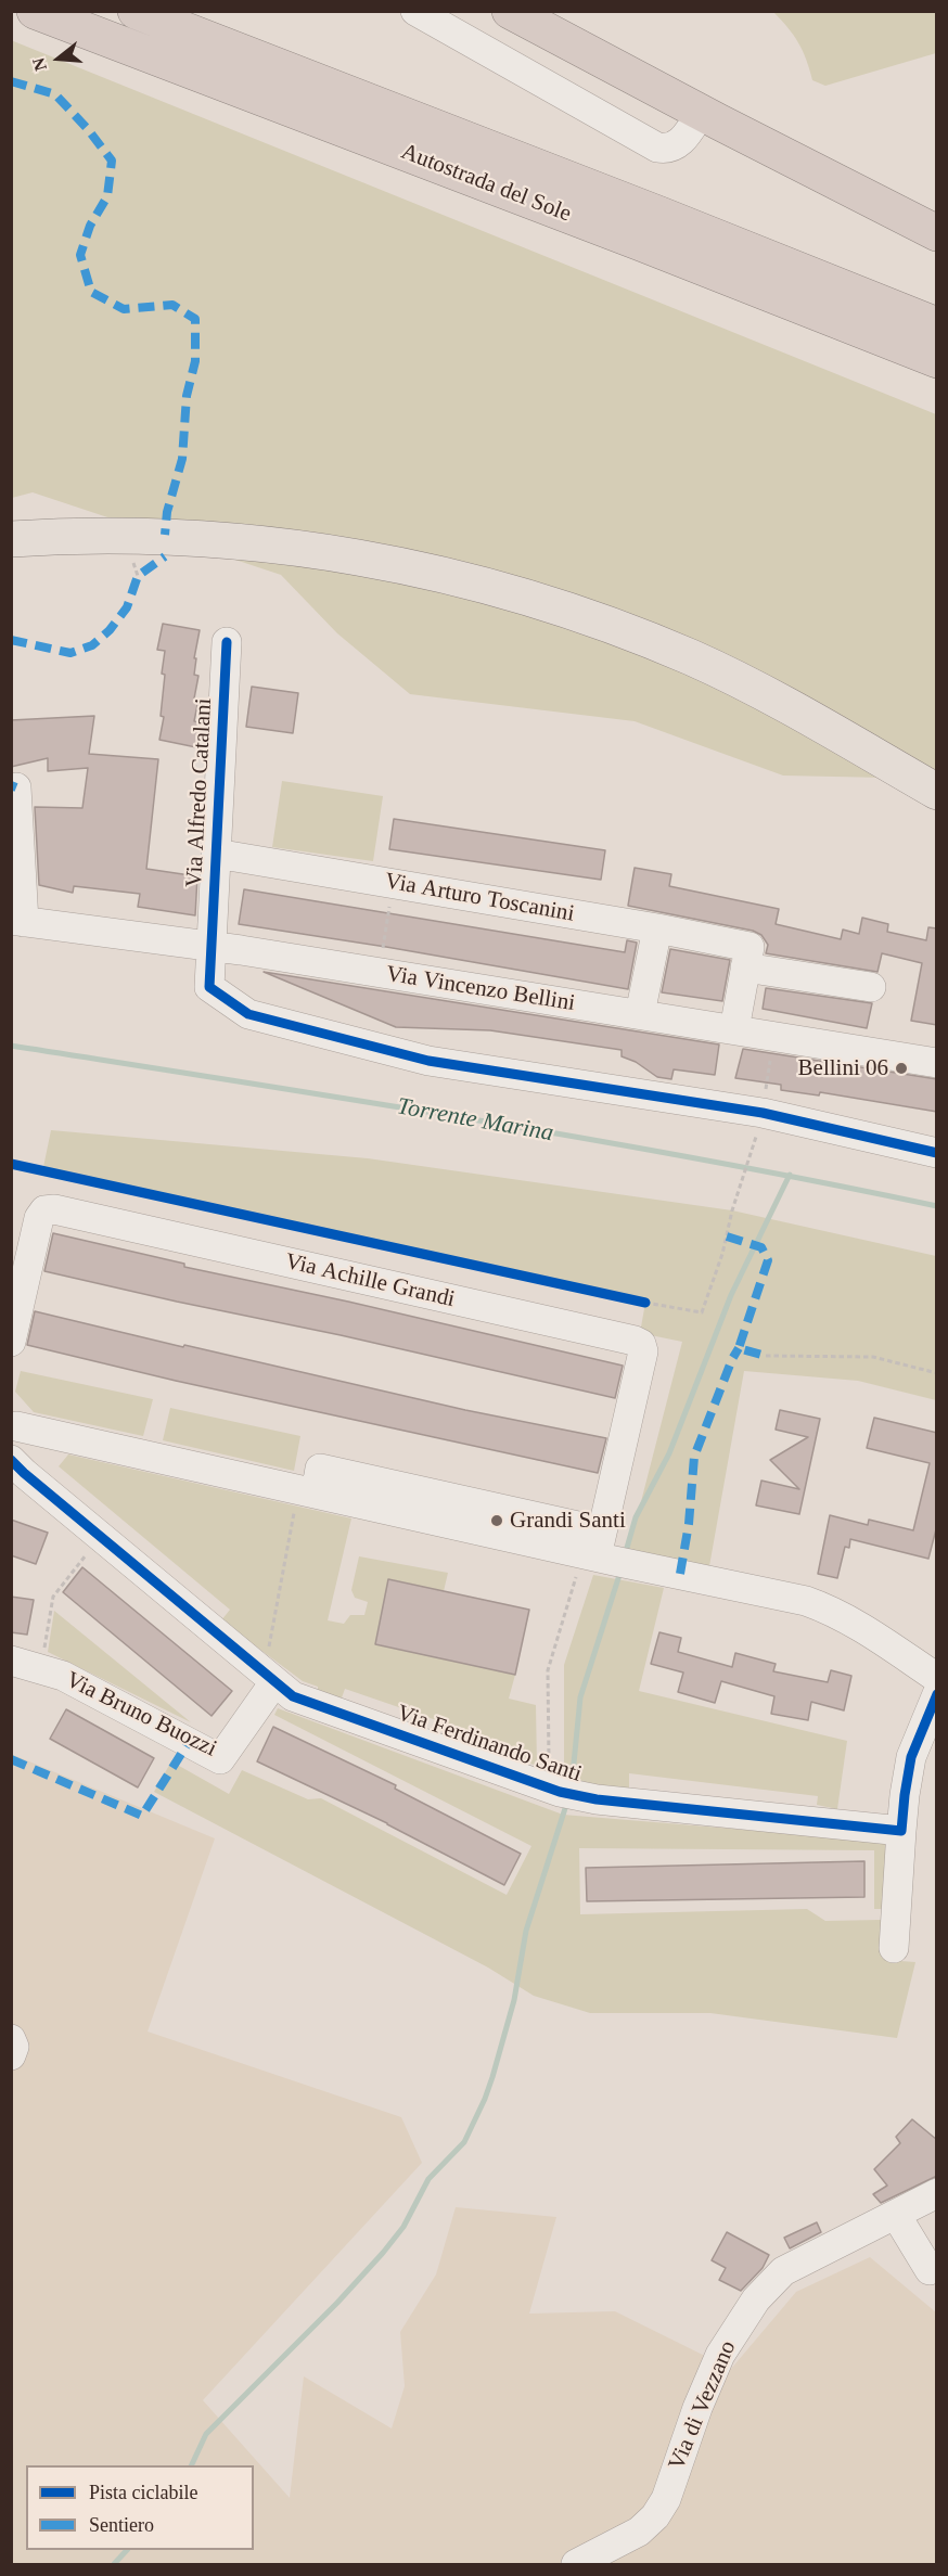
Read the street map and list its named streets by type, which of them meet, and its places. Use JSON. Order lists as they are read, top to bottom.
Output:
{
  "streets": {
    "highway": ["Autostrada del Sole"],
    "street": [
      "Via Alfredo Catalani",
      "Via Arturo Toscanini",
      "Via Vincenzo Bellini",
      "Via Achille Grandi",
      "Via Bruno Buozzi",
      "Via Ferdinando Santi",
      "Via di Vezzano"
    ]
  },
  "crossings": [
    ["Via Alfredo Catalani", "Via Arturo Toscanini"],
    ["Via Alfredo Catalani", "Via Vincenzo Bellini"],
    ["Via Bruno Buozzi", "Via Ferdinando Santi"]
  ],
  "water": ["Torrente Marina"],
  "places": ["Bellini 06", "Grandi Santi"],
  "legend": ["Pista ciclabile", "Sentiero"],
  "north": "left"
}
